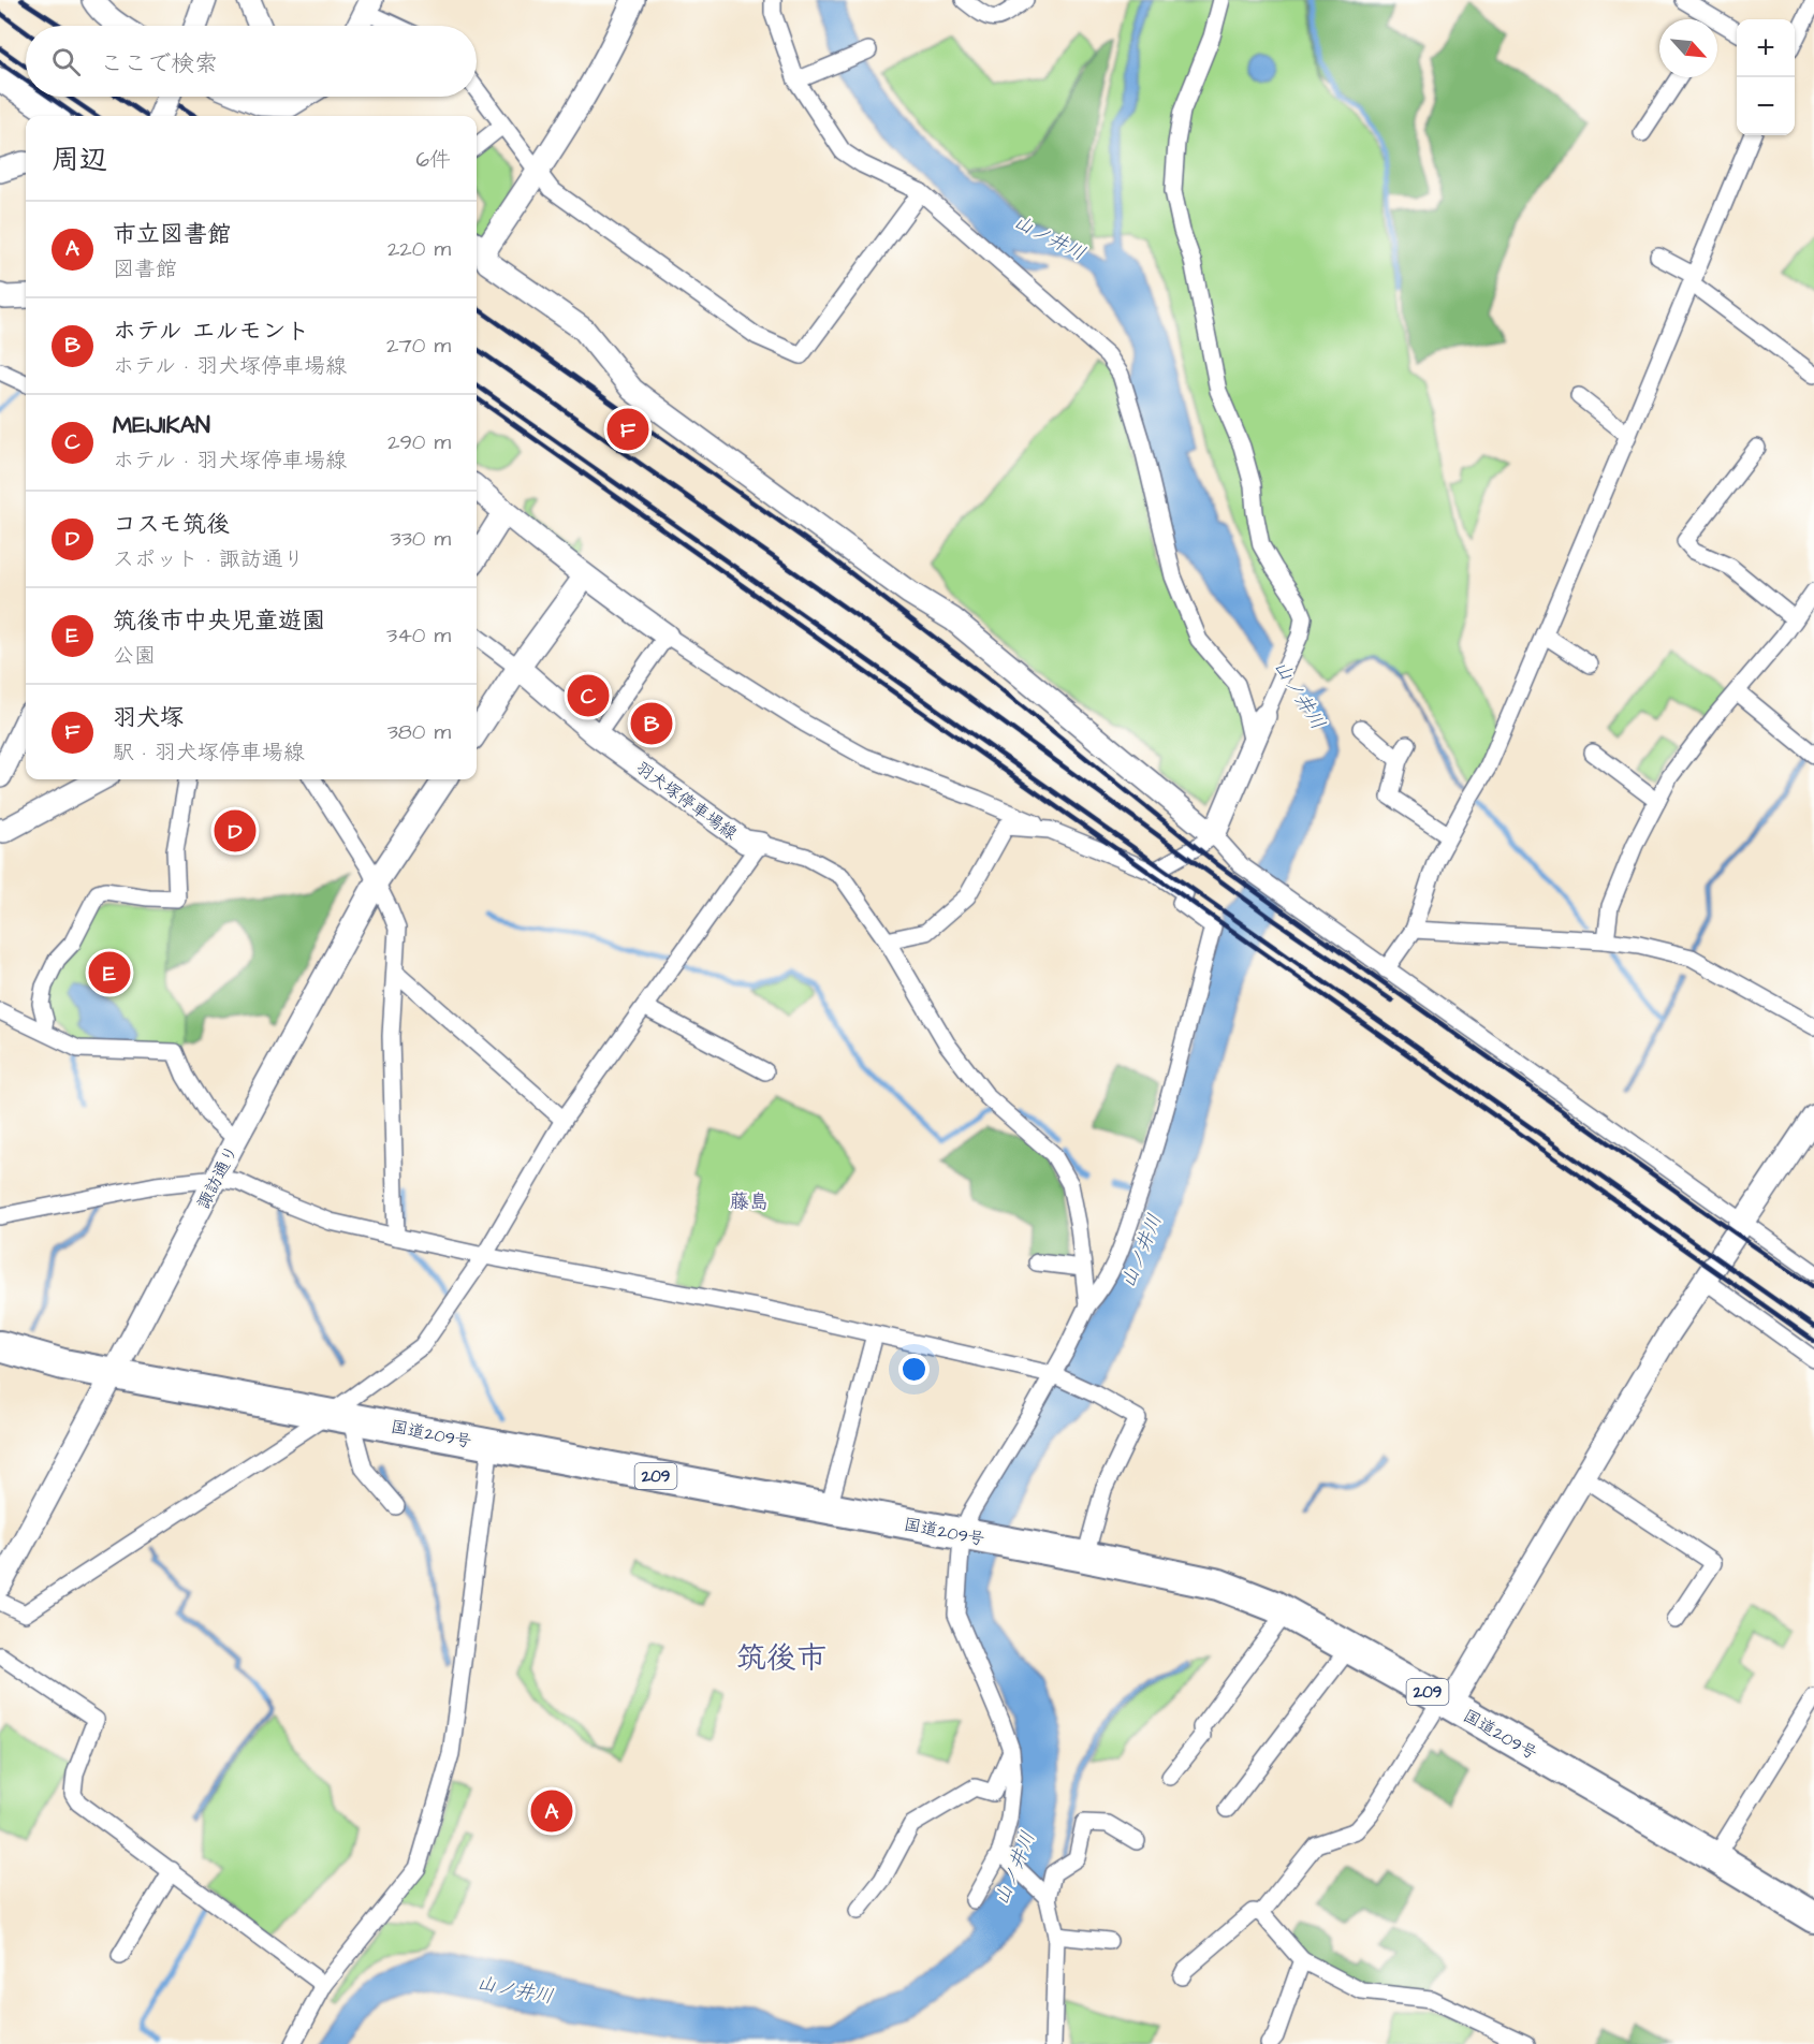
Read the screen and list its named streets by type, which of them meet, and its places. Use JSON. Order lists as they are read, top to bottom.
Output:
{
  "streets": {
    "highway": ["国道209号", "209"],
    "street": ["羽犬塚停車場線", "諏訪通り"]
  },
  "crossings": [
    ["諏訪通り", "国道209号"]
  ],
  "districts": ["藤島", "筑後市"],
  "water": ["山ノ井川"],
  "north": "bottom right",
  "page": {
    "map_buttons": ["+", "−"],
    "search": "ここで検索",
    "heading": ["周辺", "6件"],
    "list": [
      {
        "mark": "A",
        "name": "市立図書館",
        "note": "図書館",
        "value": "220 m"
      },
      {
        "mark": "B",
        "name": "ホテル エルモント",
        "note": "ホテル · 羽犬塚停車場線",
        "value": "270 m"
      },
      {
        "mark": "C",
        "name": "MEIJIKAN",
        "note": "ホテル · 羽犬塚停車場線",
        "value": "290 m"
      },
      {
        "mark": "D",
        "name": "コスモ筑後",
        "note": "スポット · 諏訪通り",
        "value": "330 m"
      },
      {
        "mark": "E",
        "name": "筑後市中央児童遊園",
        "note": "公園",
        "value": "340 m"
      },
      {
        "mark": "F",
        "name": "羽犬塚",
        "note": "駅 · 羽犬塚停車場線",
        "value": "380 m"
      }
    ],
    "pins": [
      "F",
      "C",
      "B",
      "D",
      "E",
      "A"
    ]
  }
}
